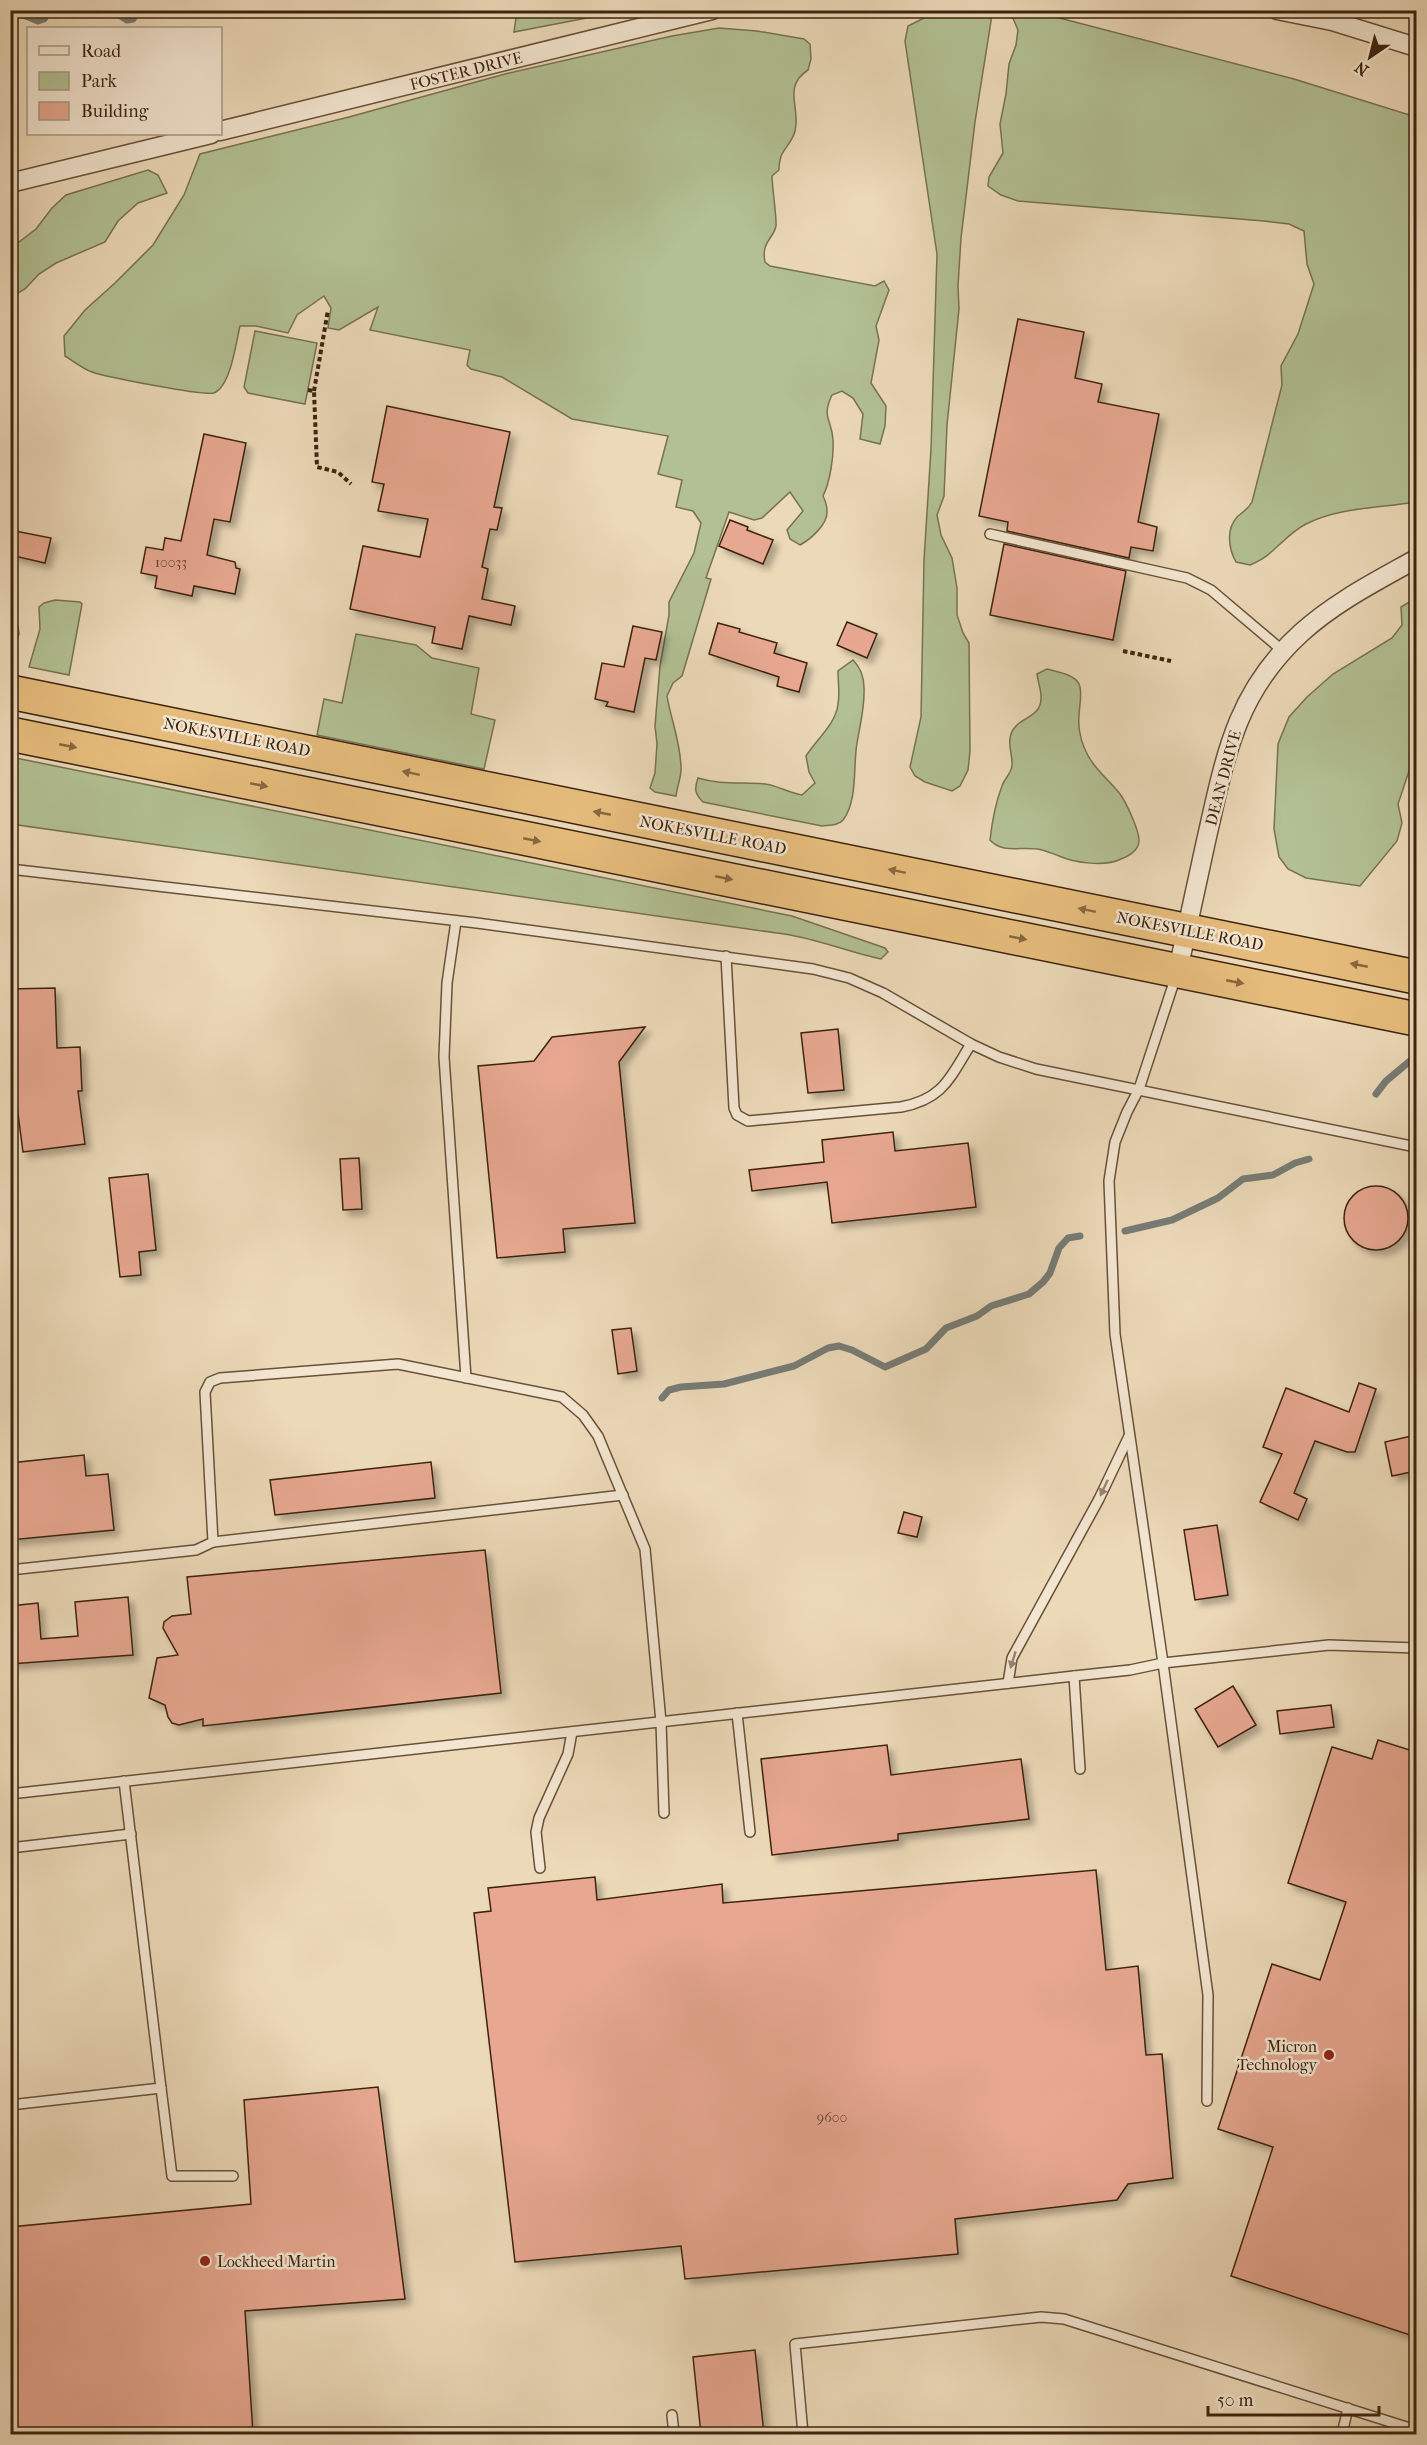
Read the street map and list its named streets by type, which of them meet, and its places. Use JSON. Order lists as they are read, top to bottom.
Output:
{
  "streets": {
    "highway": ["NOKESVILLE ROAD"],
    "street": ["FOSTER DRIVE", "DEAN DRIVE"]
  },
  "crossings": [
    ["NOKESVILLE ROAD", "DEAN DRIVE"]
  ],
  "places": ["Micron Technology", "Lockheed Martin"],
  "house_numbers": ["10033", "9600"],
  "legend": ["Road", "Park", "Building"],
  "scale_bar": "50 m",
  "north": "bottom left"
}
